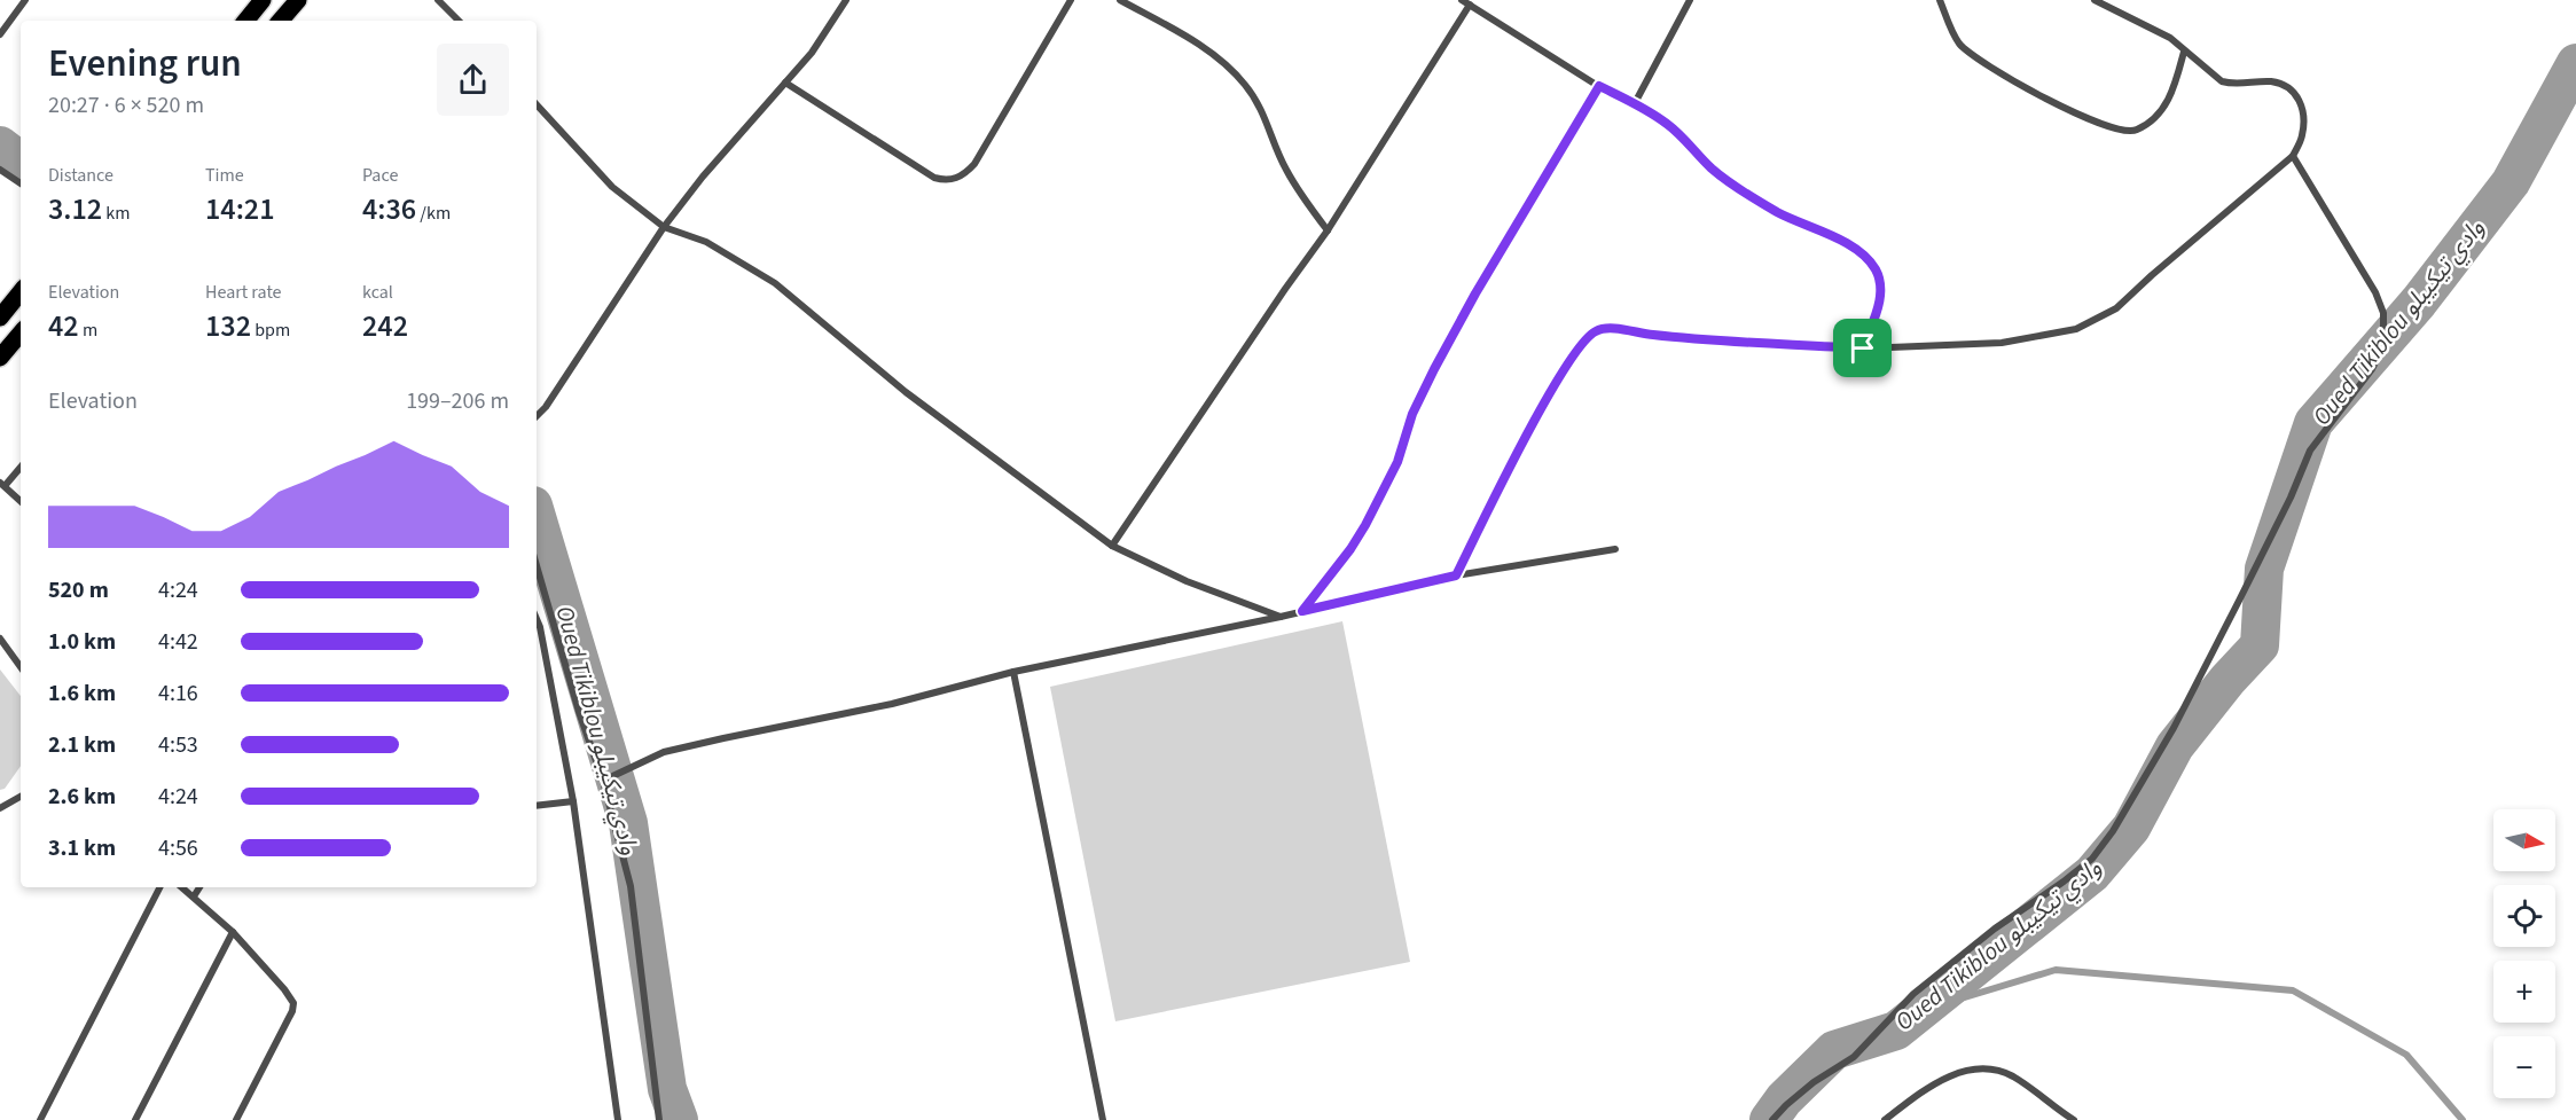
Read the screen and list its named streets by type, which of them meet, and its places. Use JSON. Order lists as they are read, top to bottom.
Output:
{
  "water": ["Oued Tikiblou وادي تيكيبلو"],
  "north": "right",
  "page": {
    "heading": ["Evening run", "20:27 · 6 × 520 m"],
    "stats": [
      ["Distance", "3.12 km"],
      ["Time", "14:21"],
      ["Pace", "4:36 /km"],
      ["Elevation", "42 m"],
      ["Heart rate", "132 bpm"],
      ["kcal", "242"]
    ],
    "chart": ["Elevation", "199–206 m"],
    "list": [
      {
        "name": "520 m",
        "note": "4:24"
      },
      {
        "name": "1.0 km",
        "note": "4:42"
      },
      {
        "name": "1.6 km",
        "note": "4:16"
      },
      {
        "name": "2.1 km",
        "note": "4:53"
      },
      {
        "name": "2.6 km",
        "note": "4:24"
      },
      {
        "name": "3.1 km",
        "note": "4:56"
      }
    ],
    "map_buttons": ["+", "−"]
  }
}
